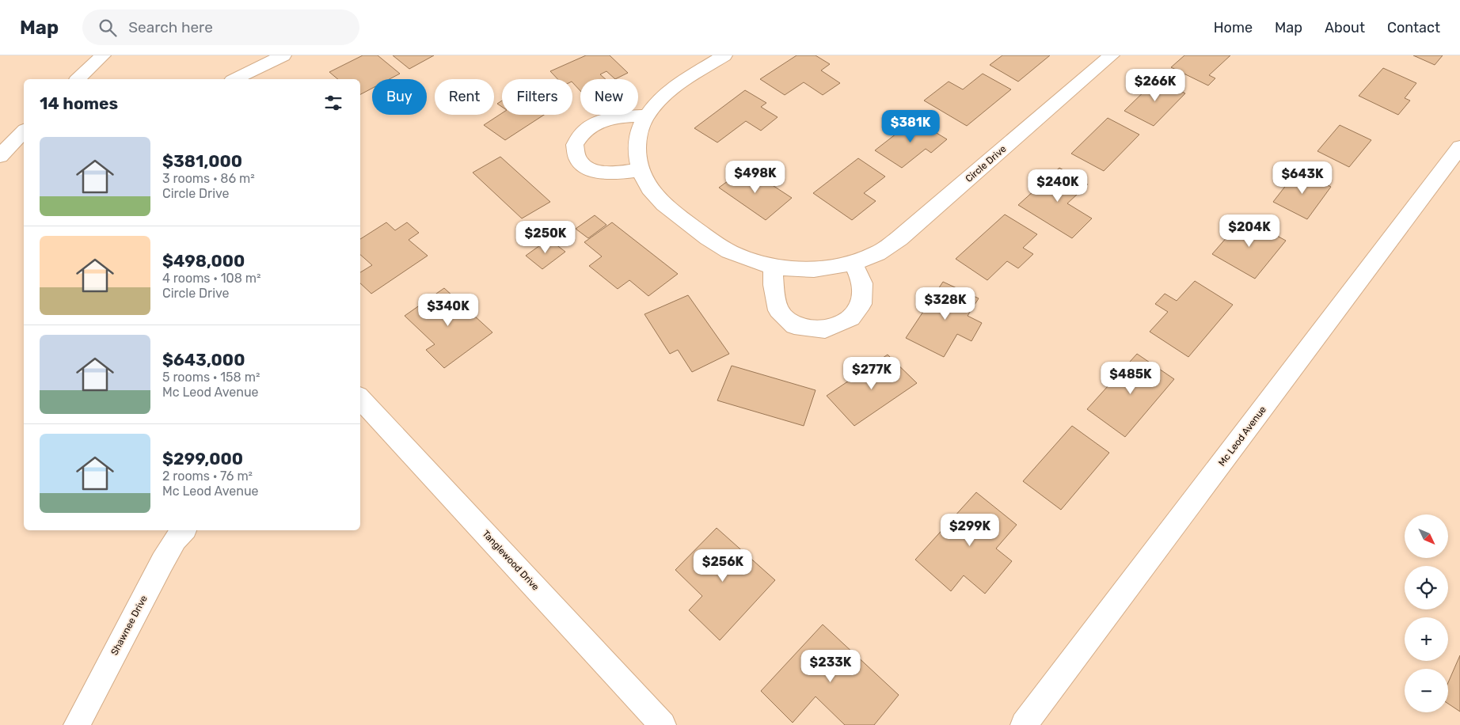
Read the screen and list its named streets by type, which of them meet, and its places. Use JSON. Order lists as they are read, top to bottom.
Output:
{
  "streets": {
    "street": [
      "Circle Drive",
      "Mc Leod Avenue",
      "Tanglewood Drive",
      "Shawnee Drive"
    ]
  },
  "north": "bottom right",
  "page": {
    "header": "Map",
    "search": "Search here",
    "nav": [
      "Home",
      "Map",
      "About",
      "Contact"
    ],
    "price": [
      "$266K",
      "$381K",
      "$498K",
      "$643K",
      "$240K",
      "$204K",
      "$250K",
      "$328K",
      "$340K",
      "$277K",
      "$485K",
      "$299K",
      "$256K",
      "$233K"
    ],
    "chip": [
      "Buy",
      "Rent",
      "Filters",
      "New"
    ],
    "heading": "14 homes",
    "list": [
      {
        "name": "$381,000",
        "note": "3 rooms · 86 m² · Circle Drive"
      },
      {
        "name": "$498,000",
        "note": "4 rooms · 108 m² · Circle Drive"
      },
      {
        "name": "$643,000",
        "note": "5 rooms · 158 m² · Mc Leod Avenue"
      },
      {
        "name": "$299,000",
        "note": "2 rooms · 76 m² · Mc Leod Avenue"
      }
    ],
    "map_buttons": ["+", "−"]
  }
}
